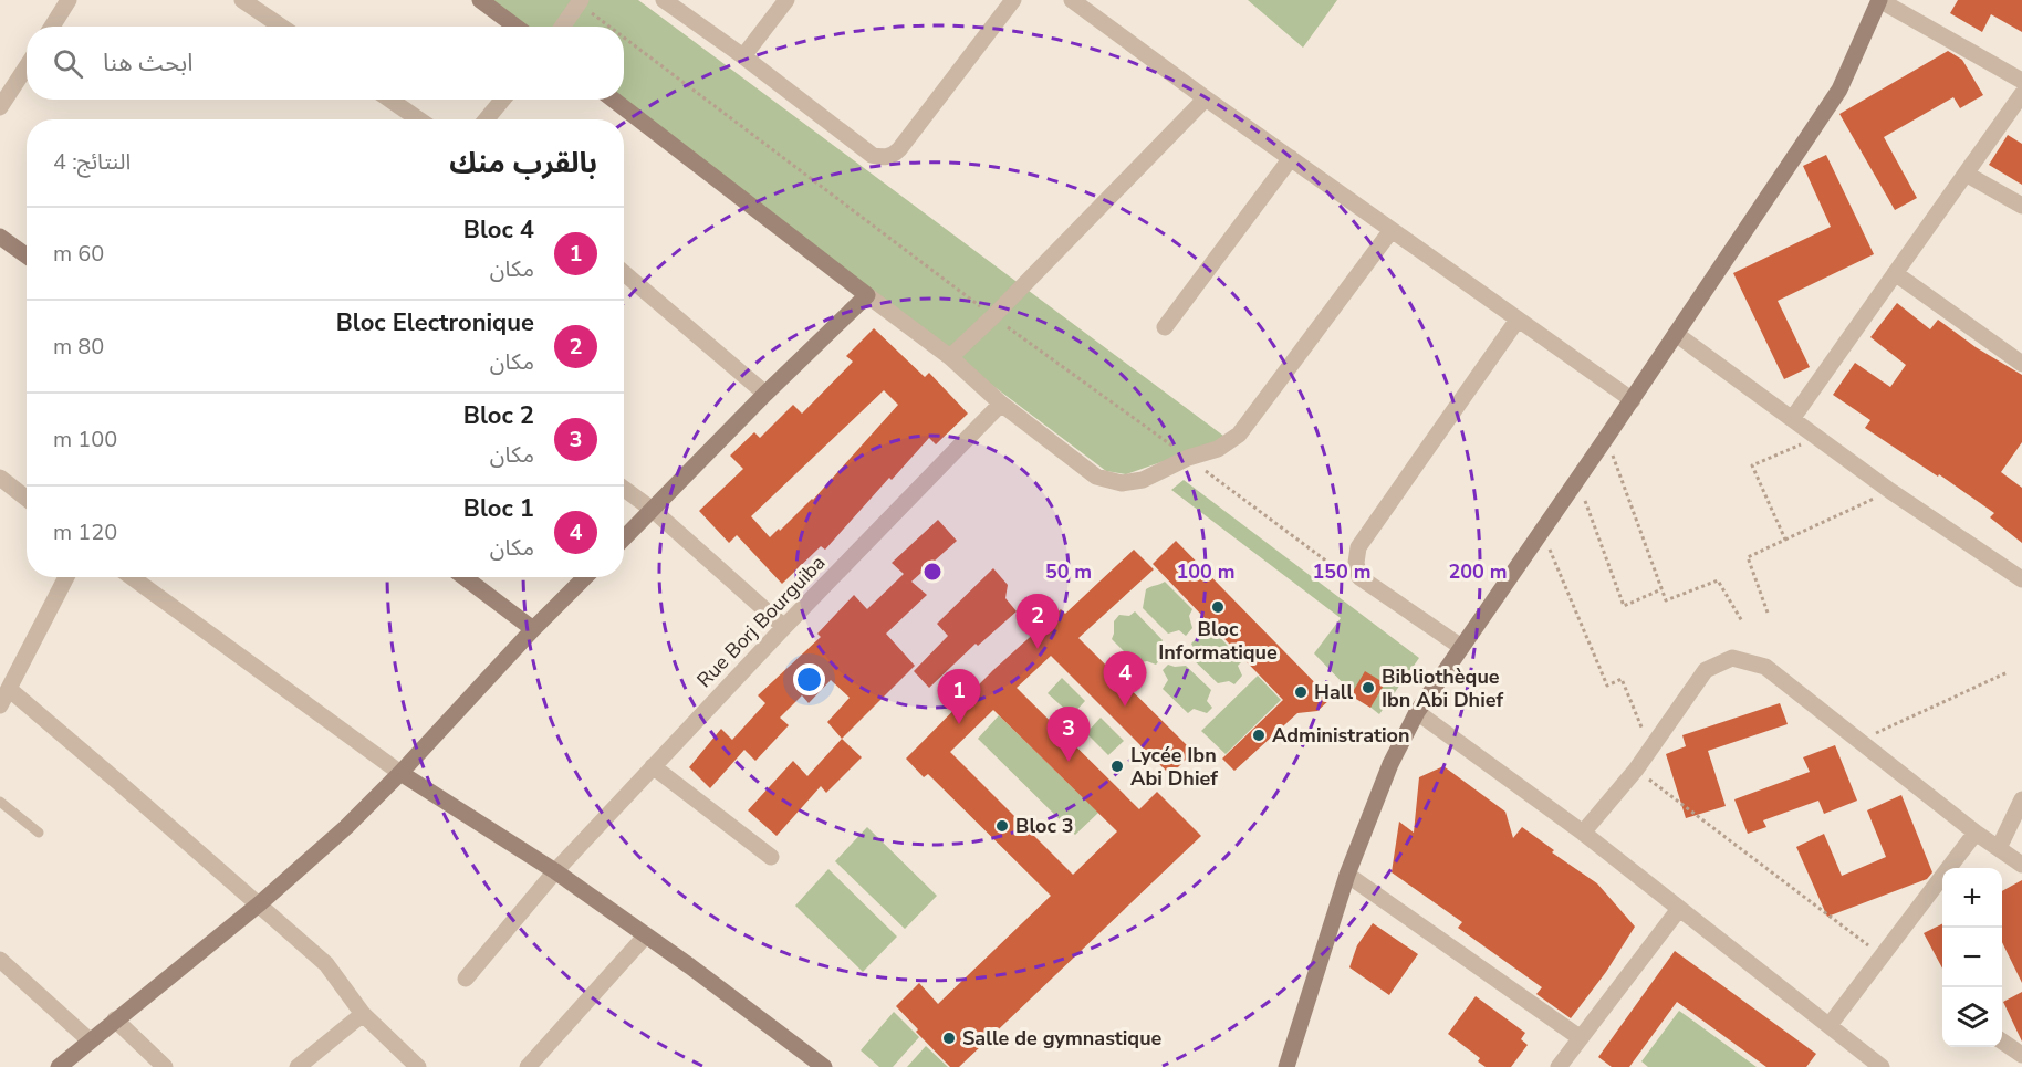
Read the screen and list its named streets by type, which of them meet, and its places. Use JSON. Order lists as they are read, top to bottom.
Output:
{
  "streets": {
    "street": ["Rue Borj Bourguiba"]
  },
  "places": [
    "Bloc Informatique",
    "Bibliothèque Ibn Abi Dhief",
    "Hall",
    "Administration",
    "Lycée Ibn Abi Dhief",
    "Bloc 3",
    "Salle de gymnastique"
  ],
  "page": {
    "search": "ابحث هنا",
    "heading": ["بالقرب منك", "النتائج: 4"],
    "list": [
      {
        "mark": "1",
        "name": "Bloc 4",
        "note": "مكان",
        "value": "60 m"
      },
      {
        "mark": "2",
        "name": "Bloc Electronique",
        "note": "مكان",
        "value": "80 m"
      },
      {
        "mark": "3",
        "name": "Bloc 2",
        "note": "مكان",
        "value": "100 m"
      },
      {
        "mark": "4",
        "name": "Bloc 1",
        "note": "مكان",
        "value": "120 m"
      }
    ],
    "pins": [
      "2",
      "4",
      "1",
      "3"
    ],
    "map_buttons": ["+", "−"]
  },
  "rings": [
    "50 m",
    "100 m",
    "150 m",
    "200 m"
  ]
}
